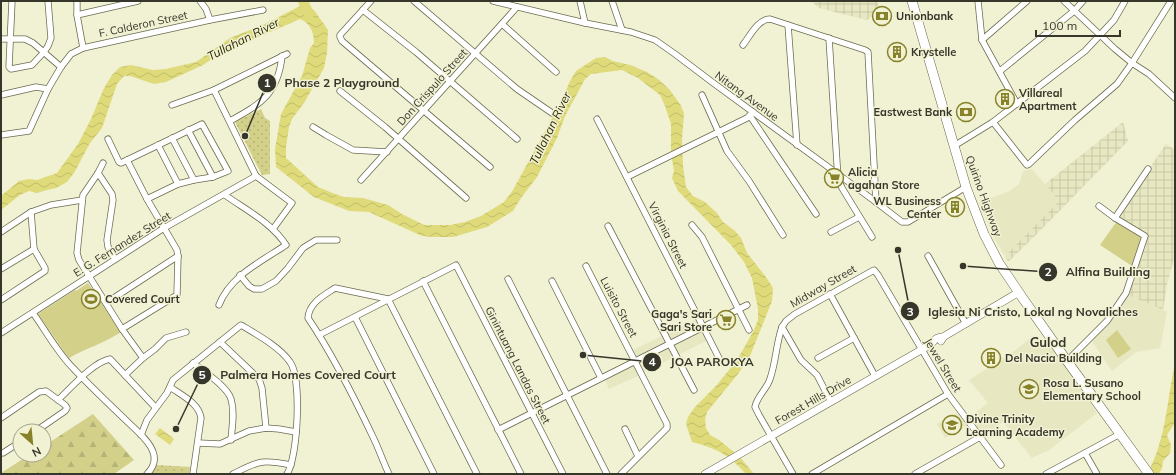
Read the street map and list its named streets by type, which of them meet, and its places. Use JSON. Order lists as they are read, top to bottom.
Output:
{
  "streets": {
    "main road": ["Quirino Highway"],
    "street": [
      "F. Calderon Street",
      "Don Crispulo Street",
      "Nitang Avenue",
      "Virginia Street",
      "E. G. Fernandez Street",
      "Midway Street",
      "Luisito Street",
      "Ginintuang Landas Street",
      "Jewel Street",
      "Forest Hills Drive"
    ]
  },
  "crossings": [
    ["Don Crispulo Street", "Nitang Avenue"],
    ["Nitang Avenue", "Quirino Highway"],
    ["Quirino Highway", "Forest Hills Drive"],
    ["Midway Street", "Jewel Street"],
    ["Jewel Street", "Forest Hills Drive"]
  ],
  "districts": ["Gulod"],
  "water": ["Tullahan River"],
  "places": {
    "bank": ["Unionbank", "Eastwest Bank"],
    "building": [
      "Krystelle",
      "Villareal Apartment",
      "WL Business Center",
      "Del Nacia Building"
    ],
    "other": [
      "Phase 2 Playground",
      "Iglesia Ni Cristo, Lokal ng Novaliches",
      "Alfina Building",
      "JOA PAROKYA",
      "Palmera Homes Covered Court"
    ],
    "supermarket": ["Alicia agahan Store", "Gaga's Sari Sari Store"],
    "sports": ["Covered Court"],
    "school or university": ["Rosa L. Susano Elementary School", "Divine Trinity Learning Academy"]
  },
  "scale_bar": "100 m",
  "north": "bottom right"
}
